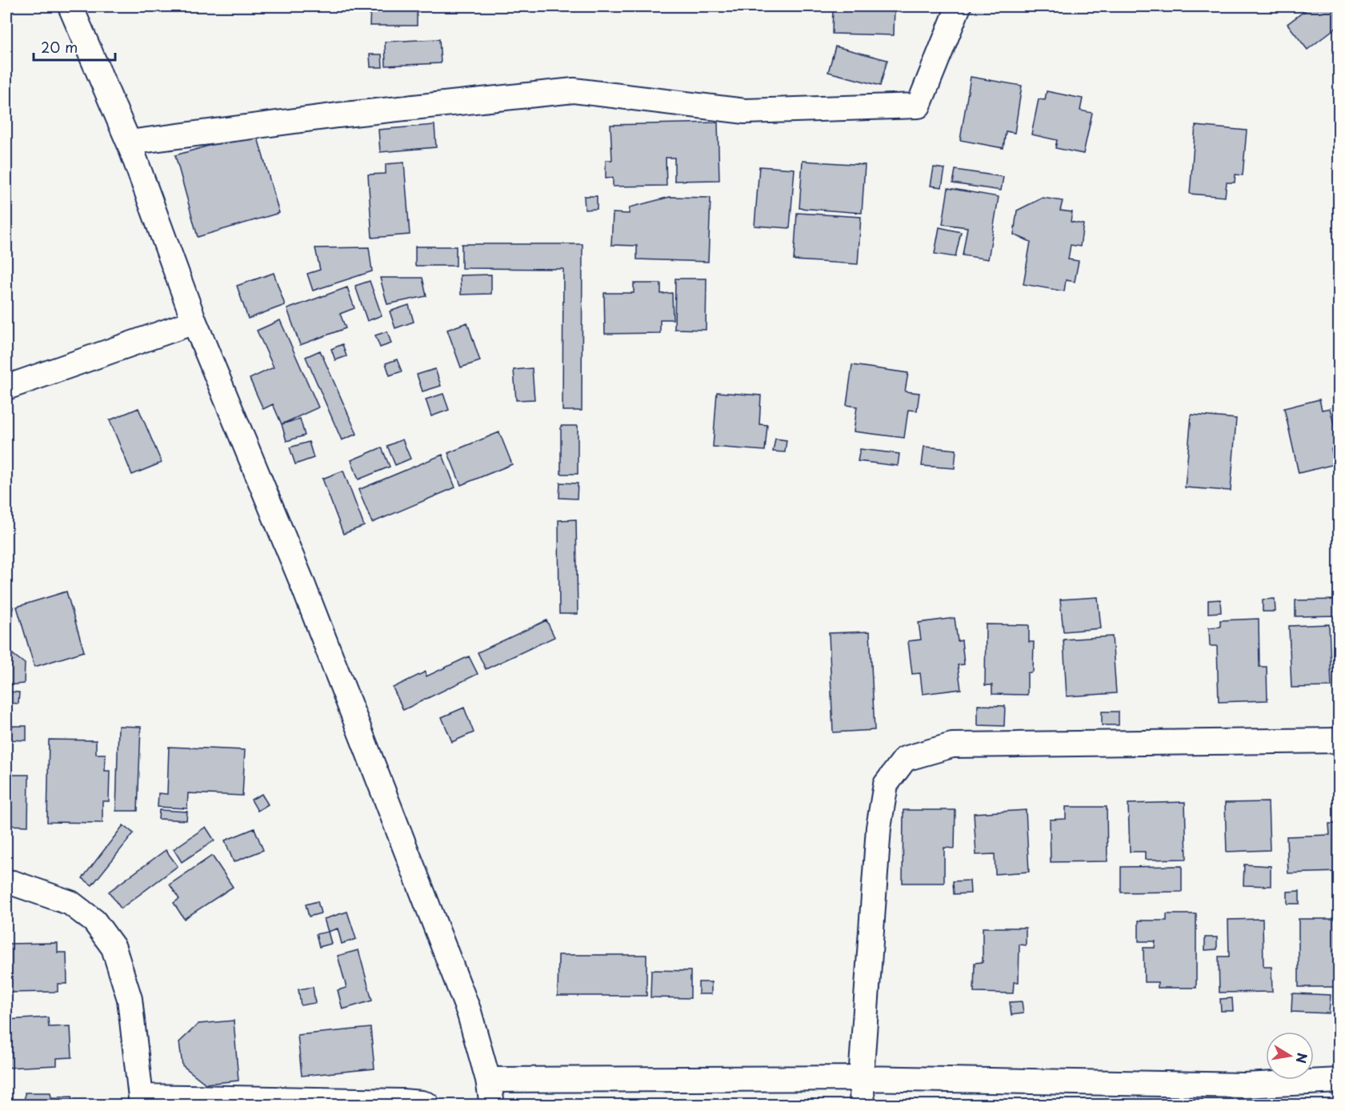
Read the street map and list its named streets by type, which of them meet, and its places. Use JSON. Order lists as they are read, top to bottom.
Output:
{
  "scale_bar": "20 m",
  "north": "right"
}
